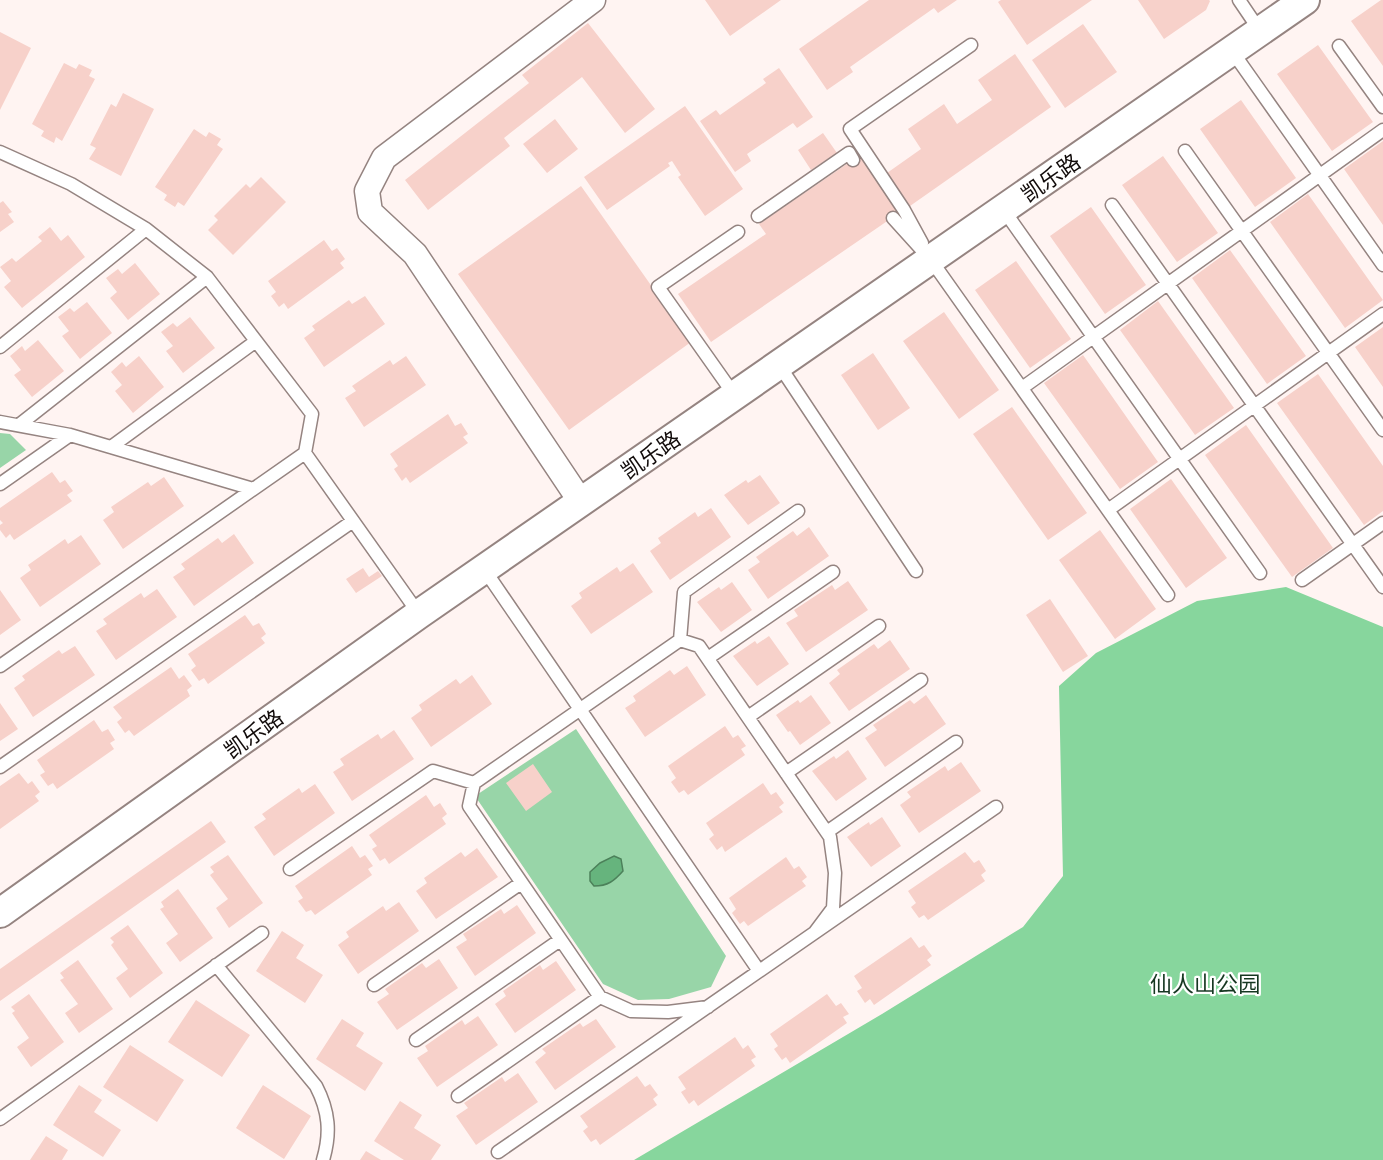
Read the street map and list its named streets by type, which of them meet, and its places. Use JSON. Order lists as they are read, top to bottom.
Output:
{
  "streets": {
    "street": ["凯乐路"]
  },
  "parks": ["仙人山公园"]
}
